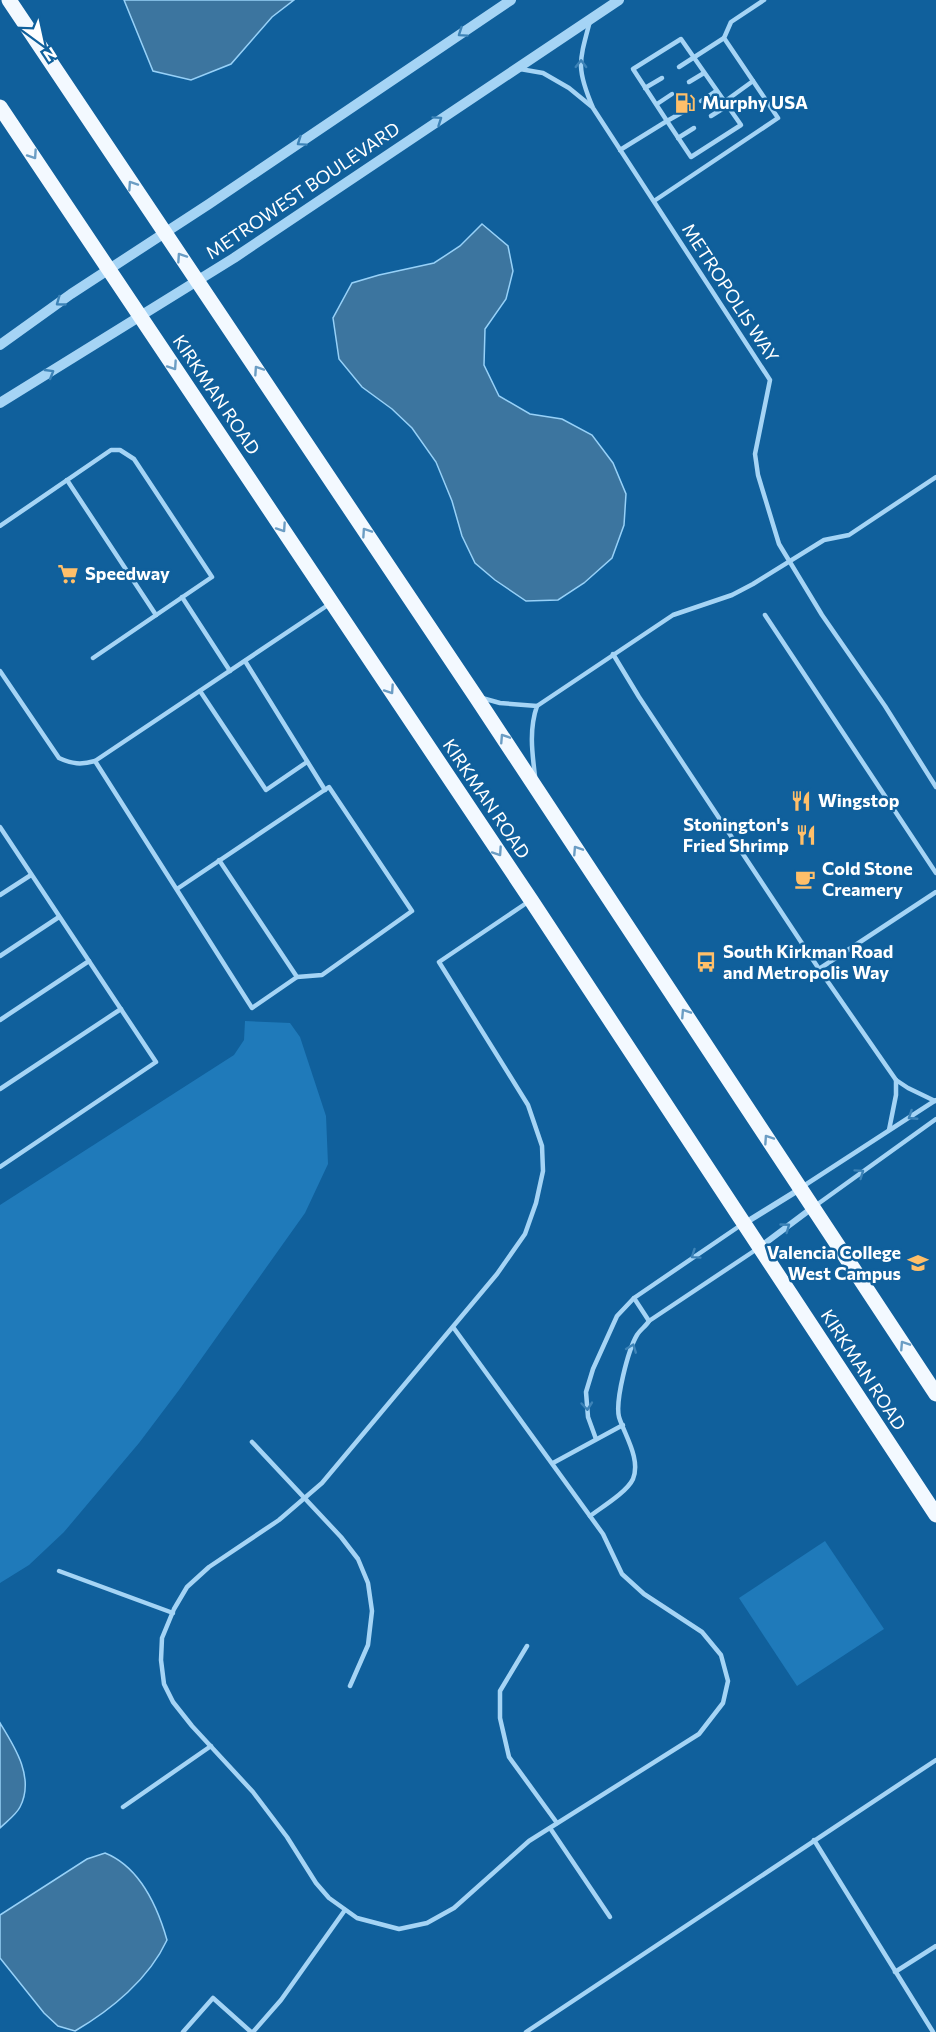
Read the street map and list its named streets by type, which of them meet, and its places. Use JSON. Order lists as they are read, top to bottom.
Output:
{
  "streets": {
    "main road": ["KIRKMAN ROAD"],
    "street": ["METROWEST BOULEVARD"],
    "lane": ["METROPOLIS WAY"]
  },
  "crossings": [
    ["METROWEST BOULEVARD", "KIRKMAN ROAD"]
  ],
  "places": {
    "fuel station": ["Murphy USA"],
    "supermarket": ["Speedway"],
    "restaurant": ["Wingstop", "Stonington's Fried Shrimp"],
    "cafe": ["Cold Stone Creamery"],
    "bus stop": ["South Kirkman Road and Metropolis Way"],
    "school or university": ["Valencia College West Campus"]
  },
  "north": "bottom right"
}
